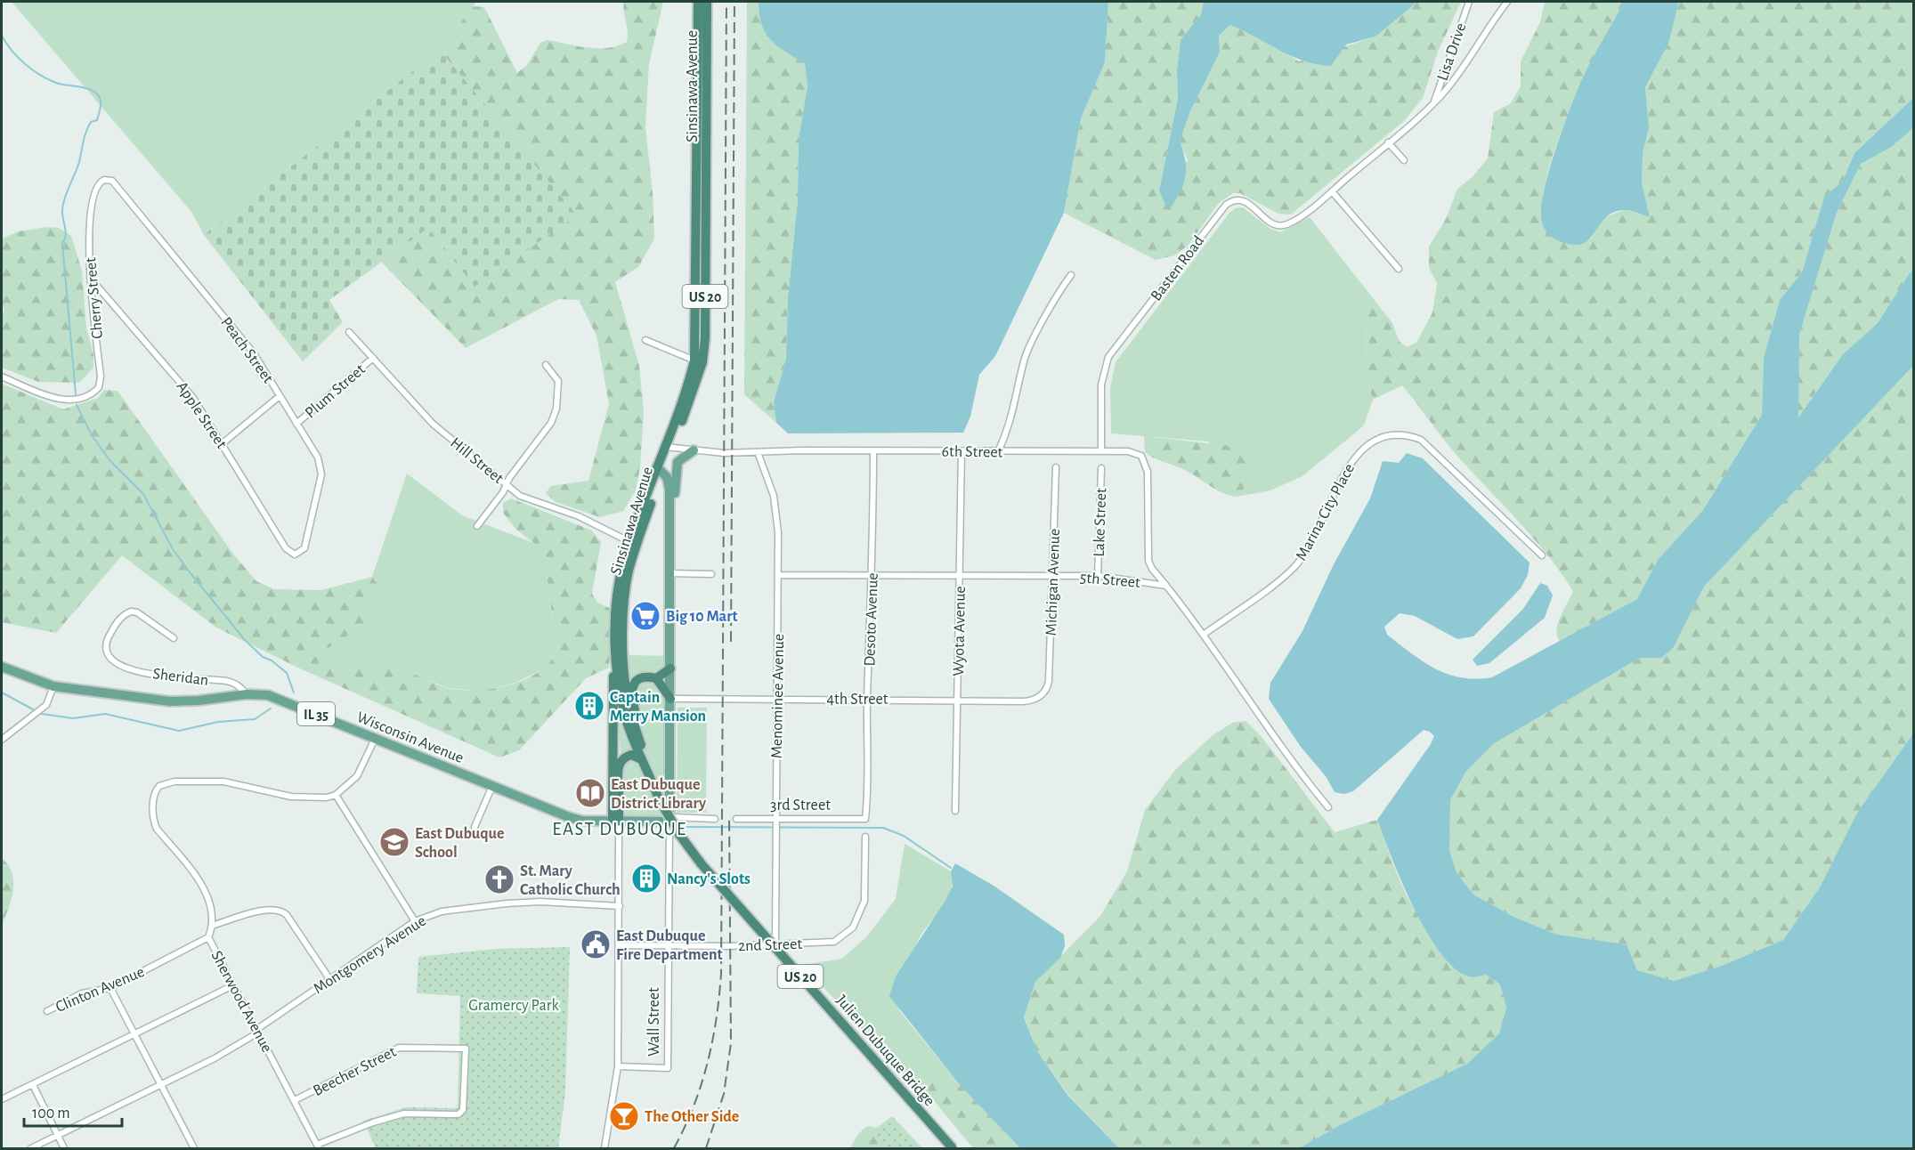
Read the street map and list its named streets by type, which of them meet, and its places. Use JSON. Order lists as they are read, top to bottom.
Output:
{
  "streets": {
    "highway": ["Sinsinawa Avenue", "US 20", "Julien Dubuque Bridge"],
    "main road": ["IL 35", "Wisconsin Avenue", "Wall Street"],
    "street": [
      "Lisa Drive",
      "Basten Road",
      "Cherry Street",
      "Peach Street",
      "Plum Street",
      "Apple Street",
      "6th Street",
      "Hill Street",
      "Marina City Place",
      "Lake Street",
      "5th Street",
      "Michigan Avenue",
      "Desoto Avenue",
      "Wyota Avenue",
      "Sheridan",
      "Menominee Avenue",
      "4th Street",
      "3rd Street",
      "2nd Street",
      "Montgomery Avenue",
      "Clinton Avenue",
      "Sherwood Avenue",
      "Beecher Street"
    ]
  },
  "crossings": [
    ["Sinsinawa Avenue", "6th Street"],
    ["Sinsinawa Avenue", "Hill Street"],
    ["Sinsinawa Avenue", "Wall Street"],
    ["Sinsinawa Avenue", "Julien Dubuque Bridge"],
    ["Basten Road", "6th Street"],
    ["Cherry Street", "Peach Street"],
    ["Cherry Street", "Apple Street"],
    ["Peach Street", "Plum Street"],
    ["Peach Street", "Apple Street"],
    ["Plum Street", "Hill Street"],
    ["6th Street", "5th Street"],
    ["6th Street", "Desoto Avenue"],
    ["6th Street", "Wyota Avenue"],
    ["6th Street", "Menominee Avenue"],
    ["Lake Street", "5th Street"],
    ["5th Street", "Michigan Avenue"],
    ["5th Street", "Desoto Avenue"],
    ["5th Street", "Wyota Avenue"],
    ["5th Street", "Menominee Avenue"],
    ["Michigan Avenue", "4th Street"],
    ["Desoto Avenue", "4th Street"],
    ["Desoto Avenue", "3rd Street"],
    ["Wyota Avenue", "4th Street"],
    ["Sheridan", "Wisconsin Avenue"],
    ["Menominee Avenue", "4th Street"],
    ["Menominee Avenue", "3rd Street"],
    ["Menominee Avenue", "2nd Street"],
    ["4th Street", "Wall Street"],
    ["IL 35", "Wisconsin Avenue"],
    ["IL 35", "Wall Street"],
    ["2nd Street", "Wall Street"],
    ["Montgomery Avenue", "Sherwood Avenue"],
    ["Clinton Avenue", "Sherwood Avenue"],
    ["Sherwood Avenue", "Beecher Street"]
  ],
  "districts": ["EAST DUBUQUE"],
  "parks": ["Gramercy Park"],
  "places": {
    "supermarket": ["Big 10 Mart"],
    "building": ["Captain Merry Mansion", "Nancy's Slots"],
    "library": ["East Dubuque District Library"],
    "school or university": ["East Dubuque School"],
    "church": ["St. Mary Catholic Church"],
    "public building": ["East Dubuque Fire Department"],
    "bar": ["The Other Side"]
  },
  "scale_bar": "100 m"
}
